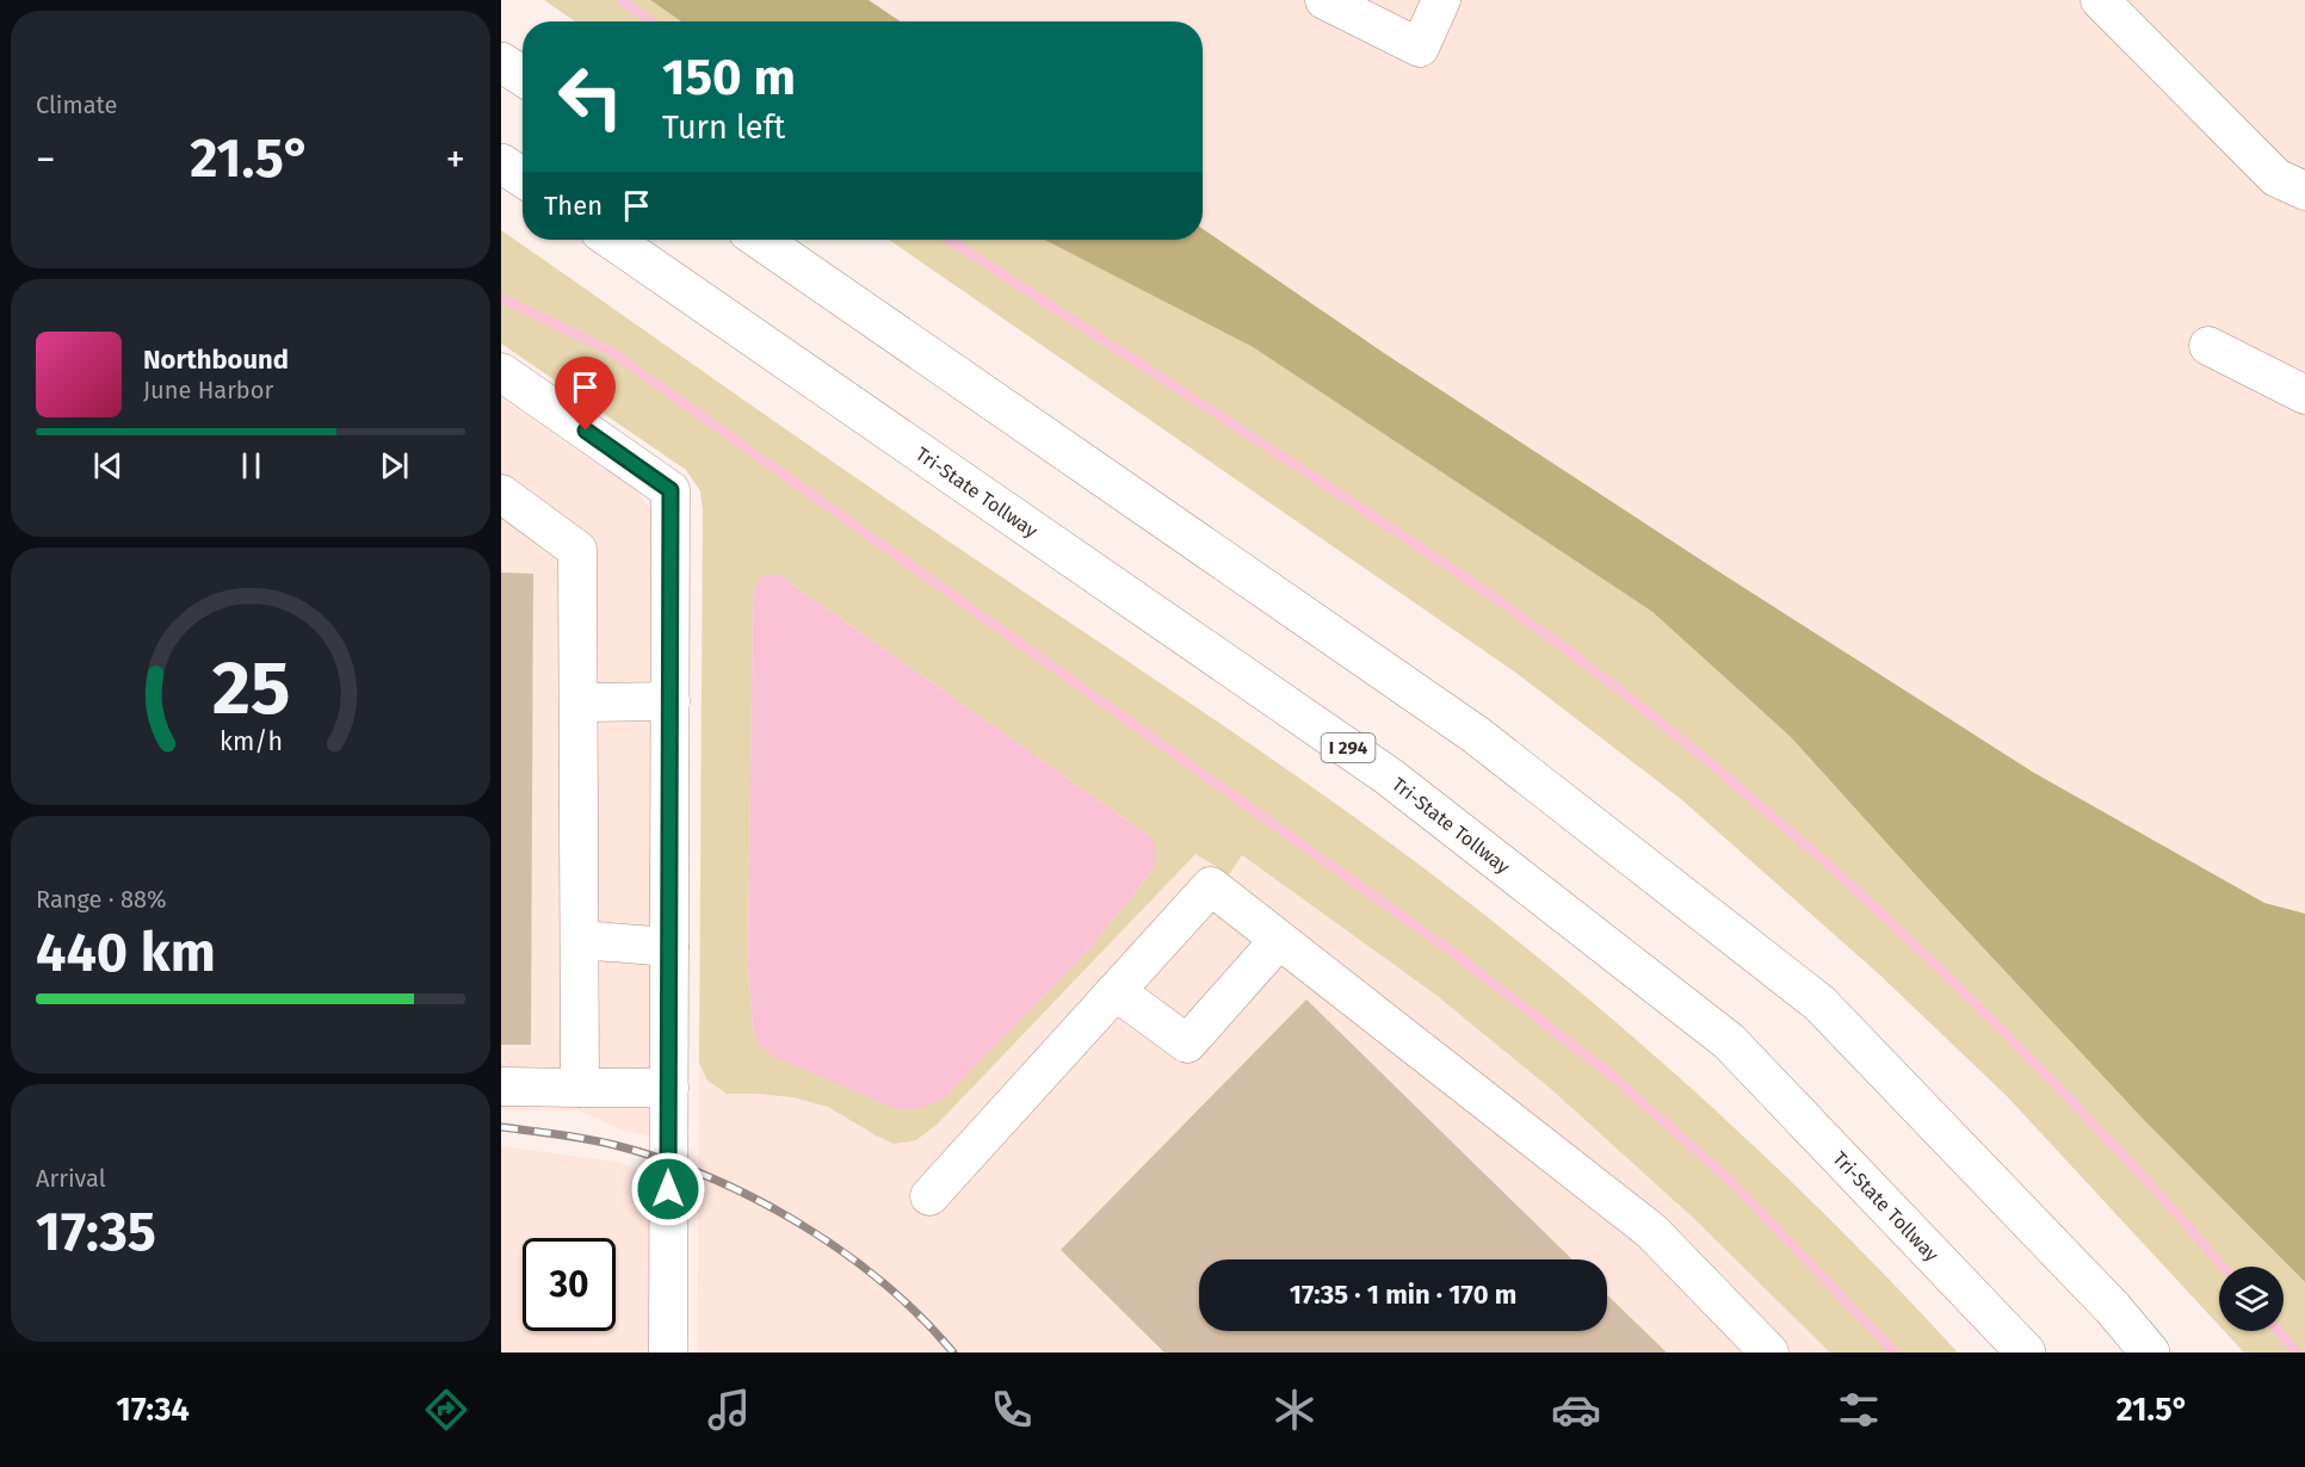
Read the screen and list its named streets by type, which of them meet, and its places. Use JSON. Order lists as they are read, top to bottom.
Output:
{
  "streets": {
    "highway": ["Tri-State Tollway", "I 294"]
  },
  "page": {
    "tile": [
      "Climate",
      ["Range · 88%", "440 km"],
      ["Arrival", "17:35"]
    ],
    "turn": ["150 m", "Turn left"],
    "heat": ["−", "21.5°", "+"],
    "then": "Then",
    "song": ["Northbound", "June Harbor"],
    "limit": "30",
    "trip": "17:35 · 1 min · 170 m",
    "tabs": ["17:34", "21.5°"],
    "gauge": ["25", "km/h"]
  }
}
